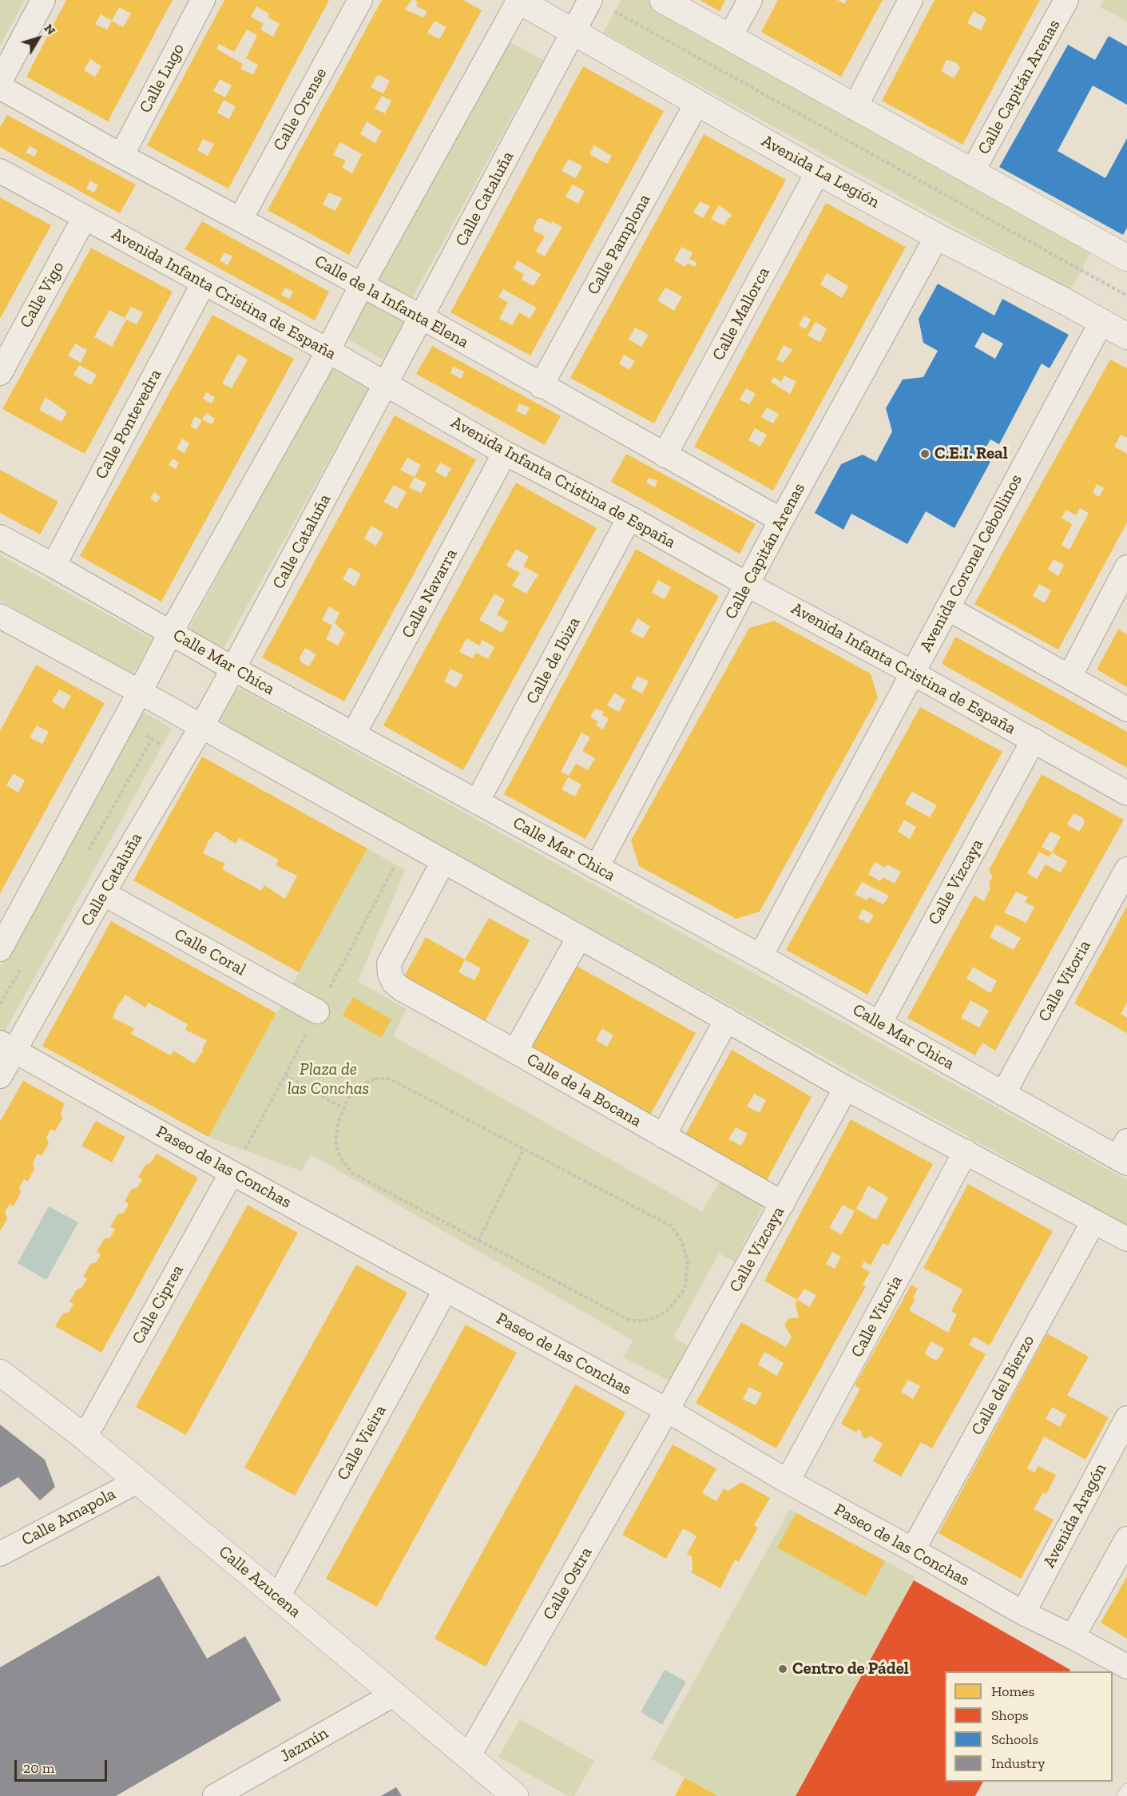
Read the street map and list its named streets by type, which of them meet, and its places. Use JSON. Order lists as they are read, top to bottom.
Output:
{
  "streets": {
    "street": [
      "Calle Lugo",
      "Calle Capitán Arenas",
      "Calle Orense",
      "Avenida La Legión",
      "Calle Cataluña",
      "Calle Pamplona",
      "Avenida Infanta Cristina de España",
      "Calle Vigo",
      "Calle de la Infanta Elena",
      "Calle Mallorca",
      "Calle Pontevedra",
      "Avenida Coronel Cebollinos",
      "Calle Navarra",
      "Calle de Ibiza",
      "Calle Mar Chica",
      "Calle Vizcaya",
      "Calle Coral",
      "Calle Vitoria",
      "Calle de la Bocana",
      "Paseo de las Conchas",
      "Calle Ciprea",
      "Calle del Bierzo",
      "Calle Vieira",
      "Avenida Aragón",
      "Calle Amapola",
      "Calle Azucena",
      "Calle Ostra",
      "Jazmín"
    ]
  },
  "crossings": [
    ["Calle Lugo", "Calle de la Infanta Elena"],
    ["Calle Capitán Arenas", "Avenida La Legión"],
    ["Calle Capitán Arenas", "Avenida Infanta Cristina de España"],
    ["Calle Capitán Arenas", "Calle de la Infanta Elena"],
    ["Calle Capitán Arenas", "Calle Mar Chica"],
    ["Calle Orense", "Calle de la Infanta Elena"],
    ["Avenida La Legión", "Calle Cataluña"],
    ["Avenida La Legión", "Calle Pamplona"],
    ["Avenida La Legión", "Calle Mallorca"],
    ["Avenida La Legión", "Avenida Coronel Cebollinos"],
    ["Calle Cataluña", "Avenida Infanta Cristina de España"],
    ["Calle Cataluña", "Calle de la Infanta Elena"],
    ["Calle Cataluña", "Calle Mar Chica"],
    ["Calle Cataluña", "Calle Coral"],
    ["Calle Cataluña", "Paseo de las Conchas"],
    ["Calle Pamplona", "Calle de la Infanta Elena"],
    ["Avenida Infanta Cristina de España", "Calle Vigo"],
    ["Avenida Infanta Cristina de España", "Calle Pontevedra"],
    ["Avenida Infanta Cristina de España", "Avenida Coronel Cebollinos"],
    ["Avenida Infanta Cristina de España", "Calle Navarra"],
    ["Avenida Infanta Cristina de España", "Calle de Ibiza"],
    ["Avenida Infanta Cristina de España", "Calle Vizcaya"],
    ["Calle de la Infanta Elena", "Calle Mallorca"],
    ["Calle Pontevedra", "Calle Mar Chica"],
    ["Avenida Coronel Cebollinos", "Calle Mar Chica"],
    ["Calle Navarra", "Calle Mar Chica"],
    ["Calle de Ibiza", "Calle Mar Chica"],
    ["Calle Mar Chica", "Calle Vizcaya"],
    ["Calle Mar Chica", "Calle Vitoria"],
    ["Calle Vizcaya", "Calle de la Bocana"],
    ["Calle Vizcaya", "Paseo de las Conchas"],
    ["Calle Vizcaya", "Calle Ostra"],
    ["Calle Vitoria", "Paseo de las Conchas"],
    ["Paseo de las Conchas", "Calle Ciprea"],
    ["Paseo de las Conchas", "Calle del Bierzo"],
    ["Paseo de las Conchas", "Calle Vieira"],
    ["Paseo de las Conchas", "Avenida Aragón"],
    ["Paseo de las Conchas", "Calle Ostra"],
    ["Calle Ciprea", "Calle Azucena"],
    ["Calle Vieira", "Calle Azucena"],
    ["Calle Amapola", "Calle Azucena"],
    ["Calle Azucena", "Calle Ostra"],
    ["Calle Azucena", "Jazmín"]
  ],
  "parks": ["Plaza de las Conchas"],
  "places": ["C.E.I. Real", "Centro de Pádel"],
  "legend": [
    "Homes",
    "Shops",
    "Schools",
    "Industry"
  ],
  "scale_bar": "20 m",
  "north": "top right"
}
